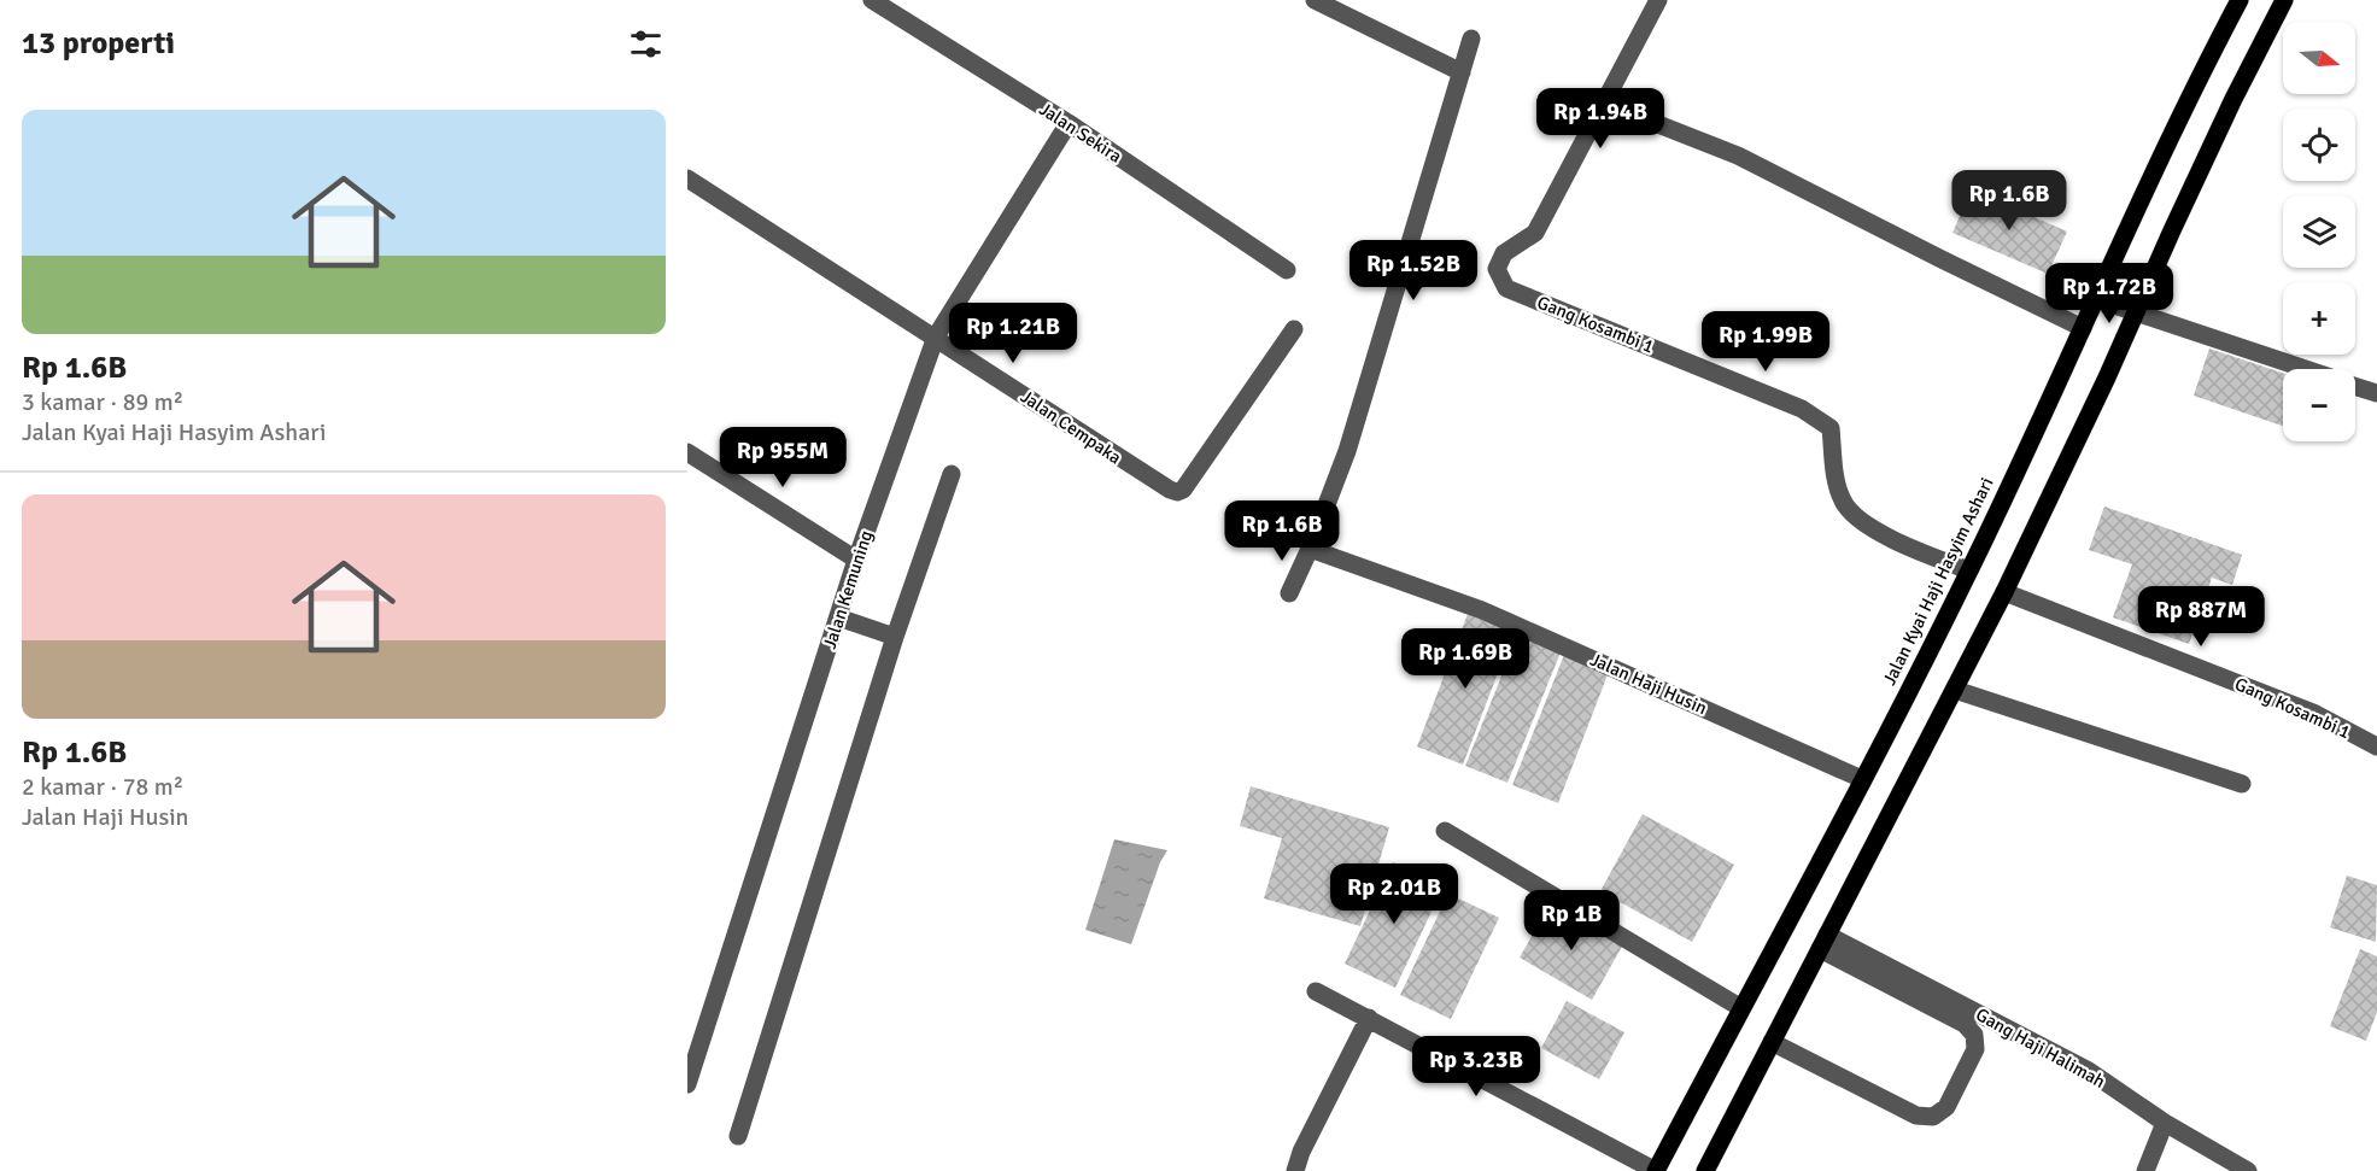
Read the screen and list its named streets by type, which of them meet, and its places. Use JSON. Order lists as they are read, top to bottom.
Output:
{
  "streets": {
    "main road": ["Jalan Kyai Haji Hasyim Ashari"],
    "street": [
      "Jalan Sekira",
      "Gang Kosambi 1",
      "Jalan Cempaka",
      "Jalan Kemuning",
      "Jalan Haji Husin",
      "Gang Haji Halimah"
    ]
  },
  "crossings": [
    ["Jalan Sekira", "Jalan Kemuning"],
    ["Gang Kosambi 1", "Jalan Kyai Haji Hasyim Ashari"],
    ["Jalan Cempaka", "Jalan Kemuning"],
    ["Jalan Kyai Haji Hasyim Ashari", "Jalan Haji Husin"]
  ],
  "north": "right",
  "page": {
    "heading": "13 properti",
    "map_buttons": ["+", "−"],
    "list": [
      {
        "name": "Rp 1.6B",
        "note": "3 kamar · 89 m² · Jalan Kyai Haji Hasyim Ashari"
      },
      {
        "name": "Rp 1.6B",
        "note": "2 kamar · 78 m² · Jalan Haji Husin"
      }
    ],
    "price": [
      "Rp 1.94B",
      "Rp 1.6B",
      "Rp 1.52B",
      "Rp 1.72B",
      "Rp 1.21B",
      "Rp 1.99B",
      "Rp 955M",
      "Rp 1.6B",
      "Rp 887M",
      "Rp 1.69B",
      "Rp 2.01B",
      "Rp 1B",
      "Rp 3.23B"
    ]
  }
}
